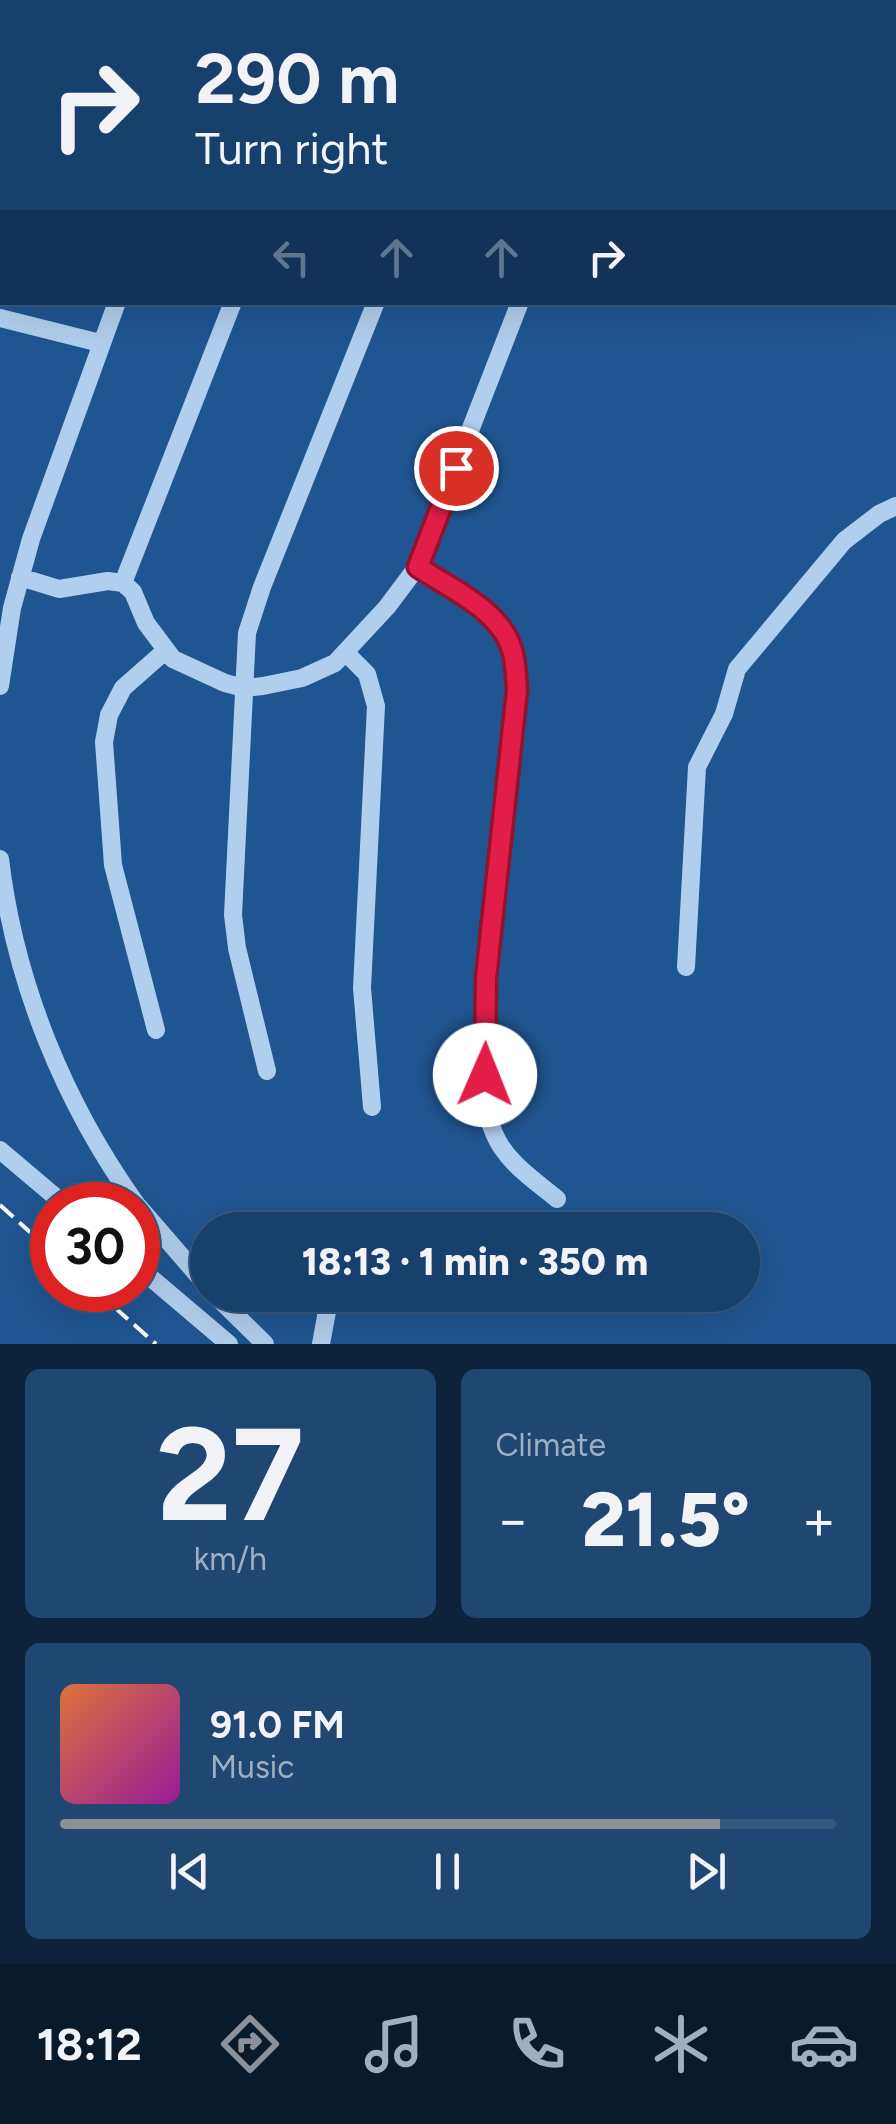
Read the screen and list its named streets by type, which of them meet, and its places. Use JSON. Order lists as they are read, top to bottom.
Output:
{
  "page": {
    "turn": ["290 m", "Turn right"],
    "limit": "30",
    "trip": "18:13 · 1 min · 350 m",
    "tile": [
      ["27", "km/h"],
      "Climate"
    ],
    "heat": ["−", "21.5°", "+"],
    "song": ["91.0 FM", "Music"],
    "tabs": "18:12"
  }
}
